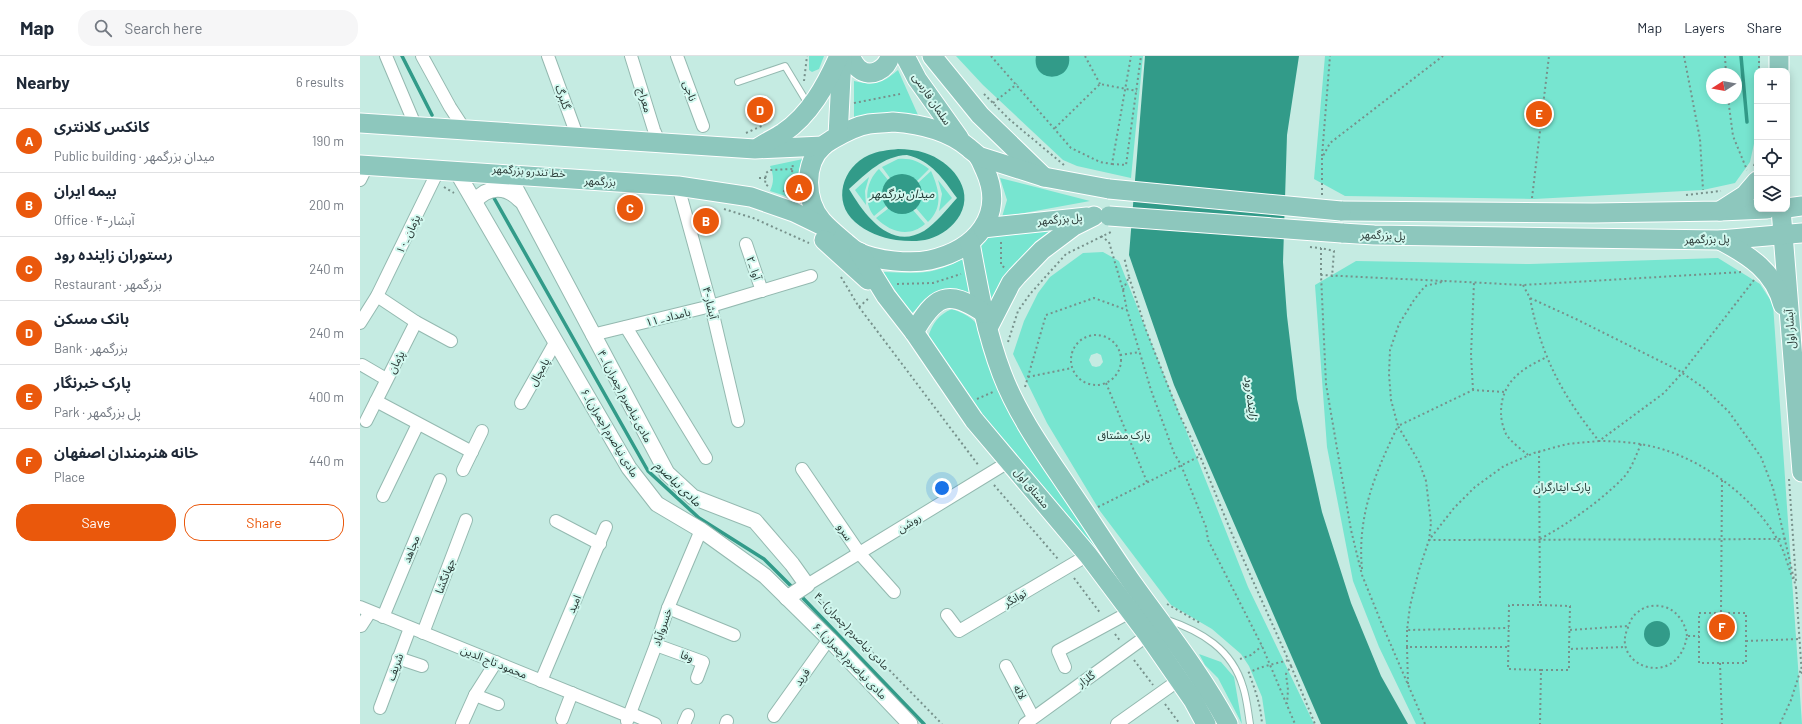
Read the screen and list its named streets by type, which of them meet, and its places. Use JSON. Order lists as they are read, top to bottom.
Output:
{
  "streets": {
    "main road": [
      "سلمان فارسی",
      "بزرگمهر",
      "پل بزرگمهر",
      "آبشار اول",
      "مشتاق اول"
    ],
    "street": [
      "ناجی",
      "گلبرگ",
      "معراج",
      "۱۰_پژمان",
      "۲_ آوا",
      "۴-آبشار",
      "۱۱ _بامداد",
      "پژمان",
      "پامچال",
      "۴_ مادی نیاصرم (چمران)",
      "۶_مادی نیاصرم (چمران)",
      "روشن",
      "سرو",
      "مجاهد",
      "جهانگشا",
      "توانگر",
      "امید",
      "خسروآباد",
      "وفا",
      "محمود تاج الدین",
      "شریف",
      "فرید",
      "گلزار",
      "لاله"
    ],
    "lane": ["خط تندرو بزرگمهر"]
  },
  "crossings": [
    ["خط تندرو بزرگمهر", "بزرگمهر"],
    ["بزرگمهر", "۱۰_پژمان"],
    ["بزرگمهر", "۴-آبشار"],
    ["بزرگمهر", "۴_ مادی نیاصرم (چمران)"],
    ["بزرگمهر", "۶_مادی نیاصرم (چمران)"],
    ["پل بزرگمهر", "آبشار اول"],
    ["۱۰_پژمان", "۶_مادی نیاصرم (چمران)"],
    ["۲_ آوا", "۱۱ _بامداد"],
    ["۴-آبشار", "۱۱ _بامداد"],
    ["۱۱ _بامداد", "۴_ مادی نیاصرم (چمران)"],
    ["پامچال", "۶_مادی نیاصرم (چمران)"],
    ["۴_ مادی نیاصرم (چمران)", "روشن"],
    ["۶_مادی نیاصرم (چمران)", "خسروآباد"],
    ["۶_مادی نیاصرم (چمران)", "فرید"],
    ["مشتاق اول", "روشن"],
    ["مشتاق اول", "توانگر"],
    ["مشتاق اول", "گلزار"],
    ["روشن", "سرو"],
    ["مجاهد", "محمود تاج الدین"],
    ["جهانگشا", "محمود تاج الدین"],
    ["امید", "محمود تاج الدین"],
    ["خسروآباد", "وفا"],
    ["خسروآباد", "محمود تاج الدین"],
    ["محمود تاج الدین", "شریف"],
    ["گلزار", "لاله"]
  ],
  "water": ["میدان بزرگمهر", "زاینده رود", "مادی نیاصرم"],
  "parks": ["پارک مشتاق", "پارک ایثارگران"],
  "north": "left",
  "page": {
    "header": "Map",
    "search": "Search here",
    "nav": ["Map", "Layers", "Share"],
    "heading": ["Nearby", "6 results"],
    "map_buttons": ["+", "−"],
    "pins": [
      "D",
      "E",
      "A",
      "C",
      "B",
      "F"
    ],
    "list": [
      {
        "mark": "A",
        "name": "کانکس کلانتری",
        "note": "Public building · میدان بزرگمهر",
        "value": "190 m"
      },
      {
        "mark": "B",
        "name": "بیمه ایران",
        "note": "Office · ۴-آبشار",
        "value": "200 m"
      },
      {
        "mark": "C",
        "name": "رستوران زاینده رود",
        "note": "Restaurant · بزرگمهر",
        "value": "240 m"
      },
      {
        "mark": "D",
        "name": "بانک مسکن",
        "note": "Bank · بزرگمهر",
        "value": "240 m"
      },
      {
        "mark": "E",
        "name": "پارک خبرنگار",
        "note": "Park · پل بزرگمهر",
        "value": "400 m"
      },
      {
        "mark": "F",
        "name": "خانه هنرمندان اصفهان",
        "note": "Place",
        "value": "440 m"
      }
    ],
    "buttons": ["Save", "Share"]
  }
}
